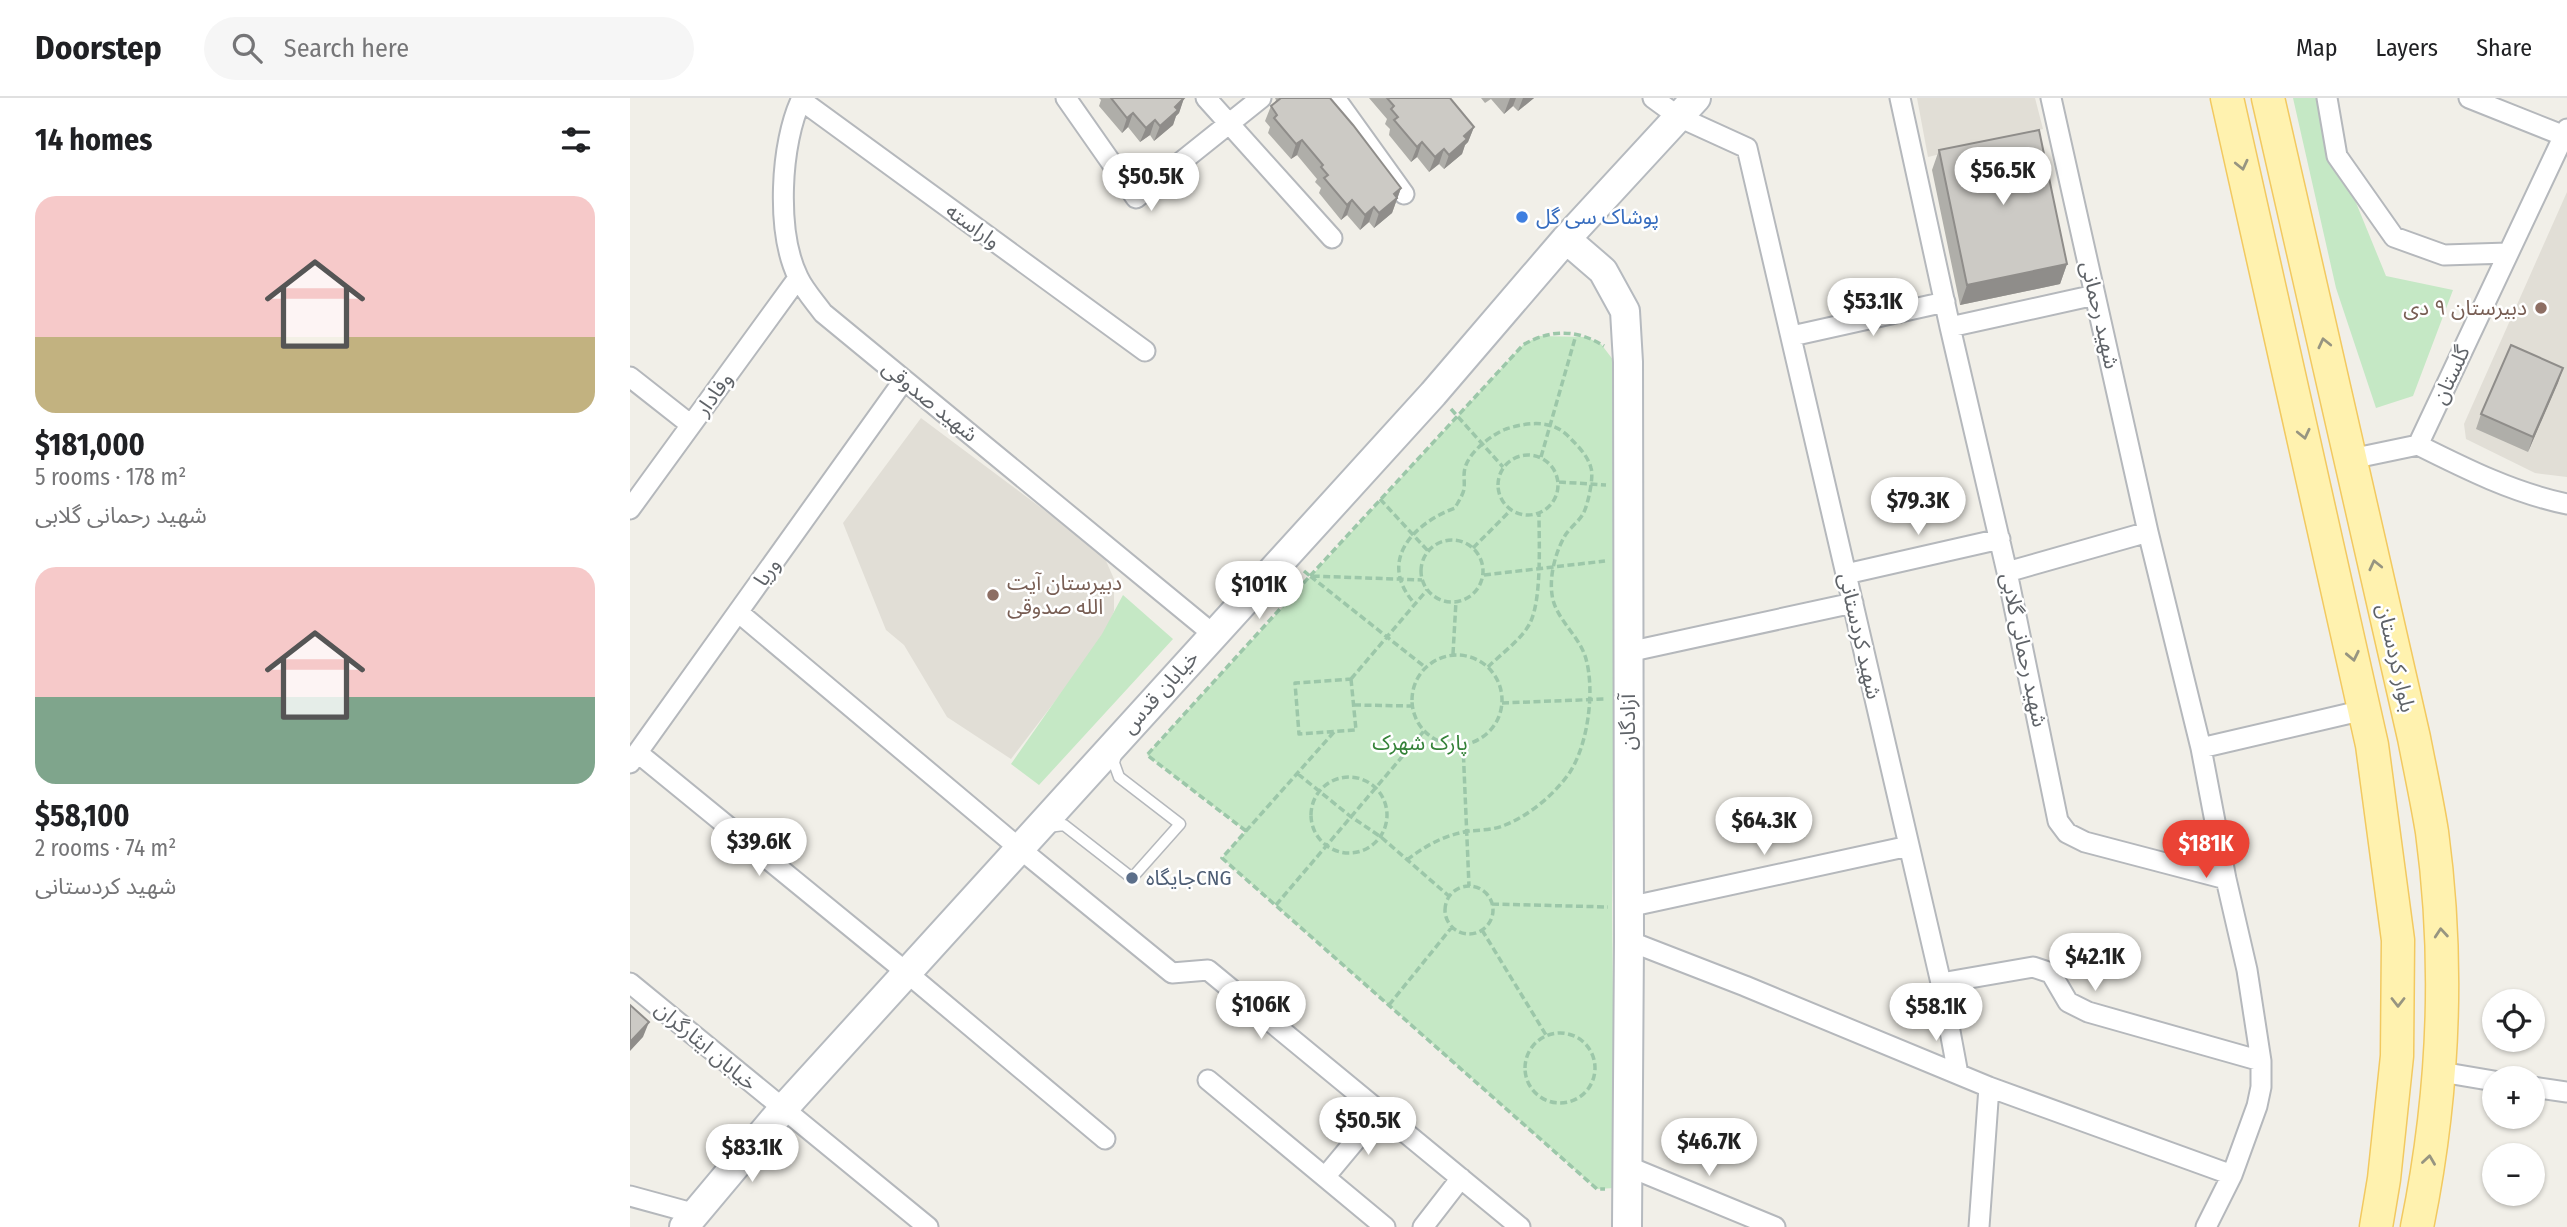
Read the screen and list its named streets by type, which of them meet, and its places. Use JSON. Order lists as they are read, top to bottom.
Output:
{
  "streets": {
    "main road": ["بلوار کردستان", "خیابان قدس", "آزادگان"],
    "street": [
      "واراسته",
      "شهید رحمانی",
      "گلستان",
      "وفادار",
      "شهید صدوقی",
      "وریا",
      "شهید کردستانی",
      "شهید رحمانی گلابی",
      "خیابان ایثارگران"
    ]
  },
  "crossings": [
    ["واراسته", "شهید صدوقی"],
    ["شهید رحمانی", "شهید رحمانی گلابی"],
    ["وفادار", "شهید صدوقی"],
    ["شهید صدوقی", "وریا"],
    ["شهید صدوقی", "خیابان قدس"],
    ["شهید کردستانی", "خیابان قدس"],
    ["خیابان قدس", "آزادگان"],
    ["خیابان قدس", "خیابان ایثارگران"]
  ],
  "parks": ["پارک شهرک"],
  "places": [
    "پوشاک سی گل",
    "دبیرستان ۹ دی",
    "دبیرستان آیت الله صدوقی",
    "جایگاهCNG"
  ],
  "page": {
    "header": "Doorstep",
    "search": "Search here",
    "nav": ["Map", "Layers", "Share"],
    "heading": "14 homes",
    "price": [
      "$56.5K",
      "$50.5K",
      "$53.1K",
      "$79.3K",
      "$101K",
      "$64.3K",
      "$39.6K",
      "$181K",
      "$42.1K",
      "$106K",
      "$58.1K",
      "$50.5K",
      "$46.7K",
      "$83.1K"
    ],
    "list": [
      {
        "name": "$181,000",
        "note": "5 rooms · 178 m² · شهید رحمانی گلابی"
      },
      {
        "name": "$58,100",
        "note": "2 rooms · 74 m² · شهید کردستانی"
      }
    ],
    "map_buttons": ["+", "−"]
  }
}
